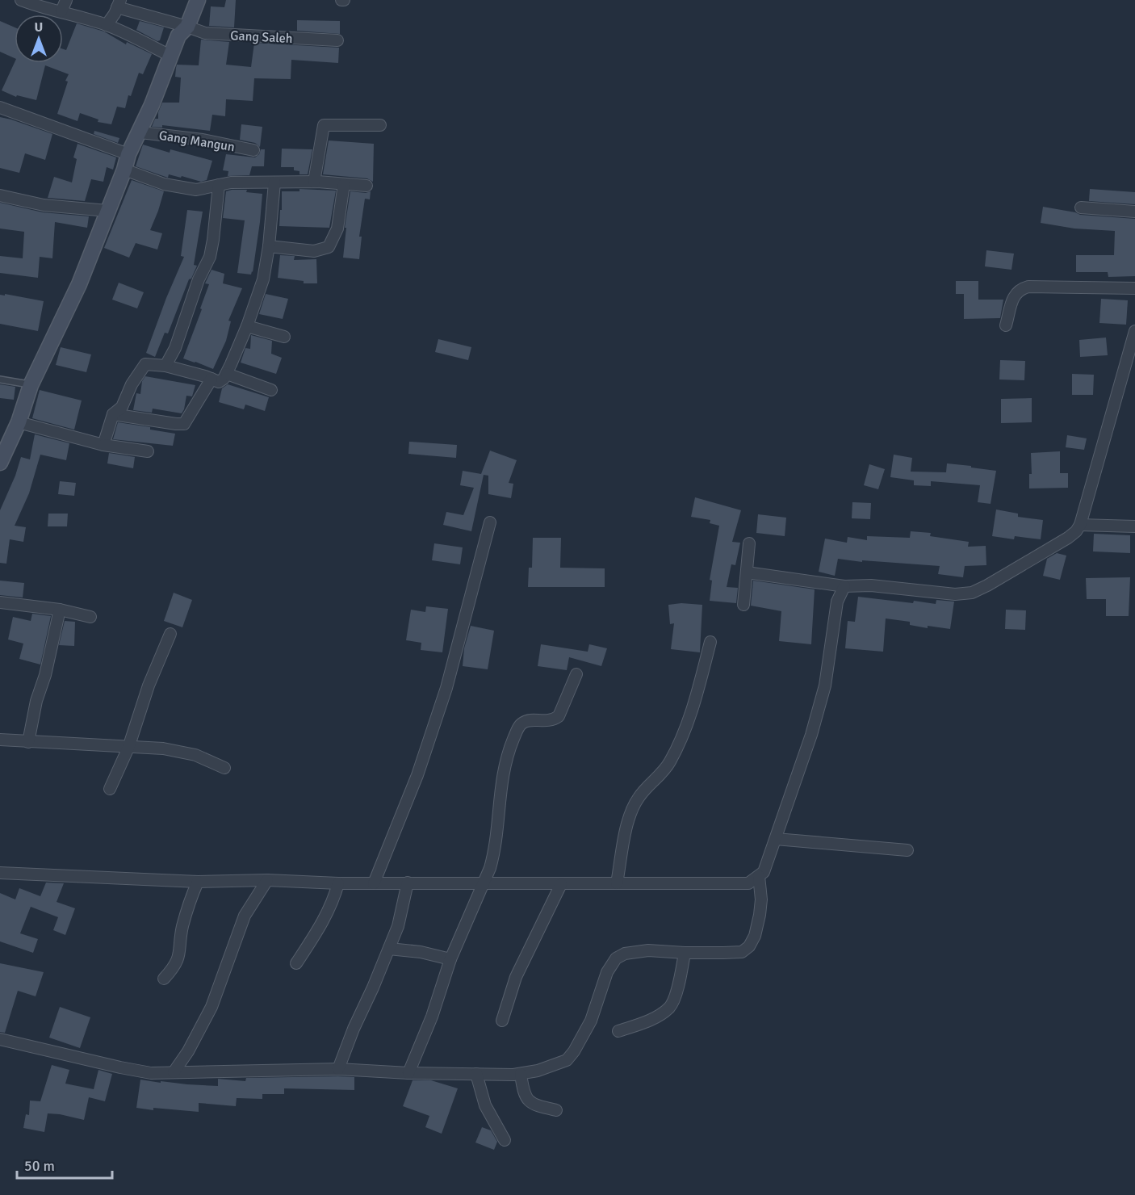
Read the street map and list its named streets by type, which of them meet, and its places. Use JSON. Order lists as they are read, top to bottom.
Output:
{
  "streets": {
    "street": ["Gang Saleh", "Gang Mangun"]
  },
  "scale_bar": "50 m",
  "north": "top"
}
